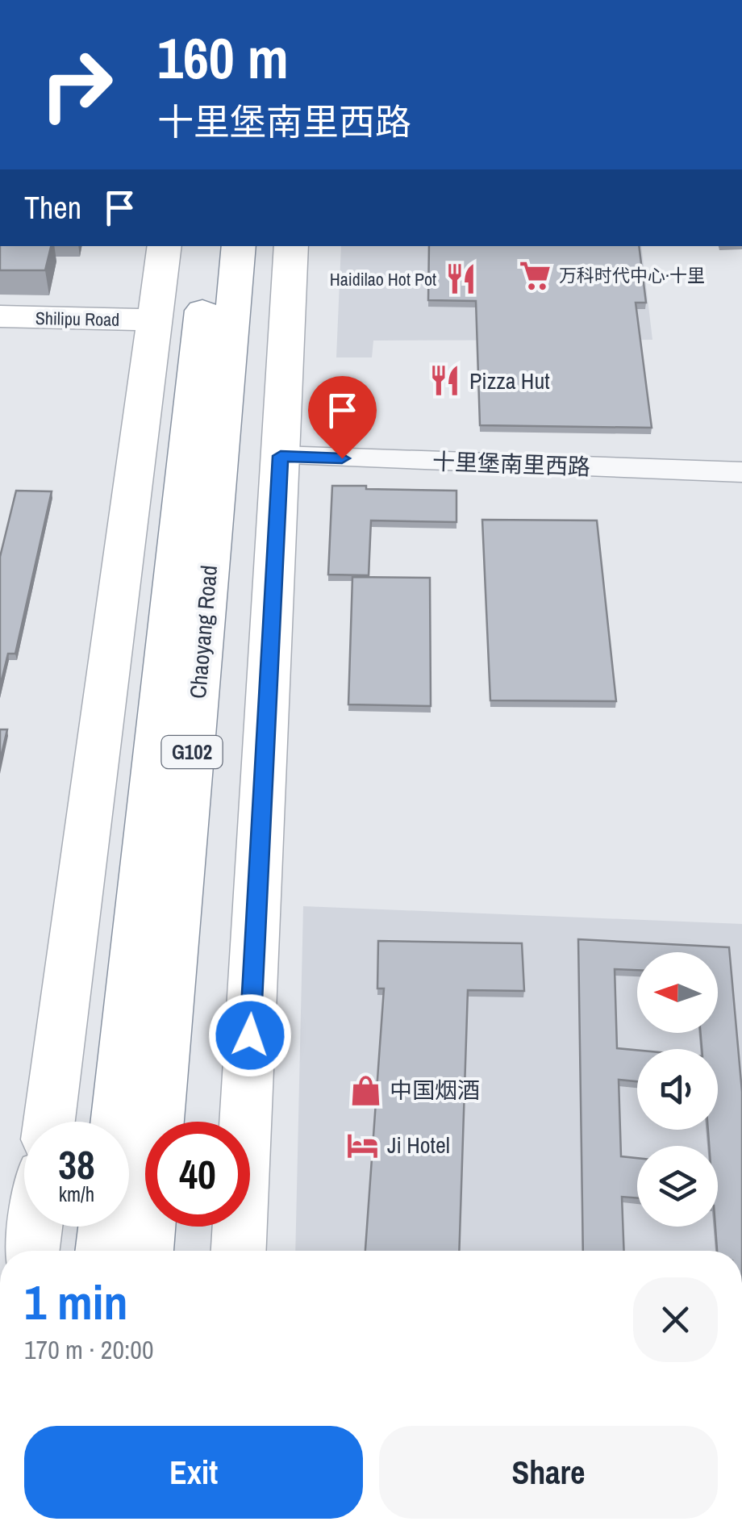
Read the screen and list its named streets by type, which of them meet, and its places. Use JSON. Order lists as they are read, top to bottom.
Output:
{
  "streets": {
    "main road": ["Shilipu Road", "Chaoyang Road", "G102"],
    "street": ["十里堡南里西路"]
  },
  "places": {
    "supermarket": ["万科时代中心·十里"],
    "restaurant": ["Haidilao Hot Pot", "Pizza Hut"],
    "shop": ["中国烟酒"],
    "hotel": ["Ji Hotel"]
  },
  "north": "left",
  "page": {
    "turn": ["160 m", "十里堡南里西路"],
    "then": "Then",
    "speed": "38 km/h",
    "limit": "40",
    "heading": ["1 min", "170 m · 20:00"],
    "buttons": ["Exit", "Share"]
  }
}
